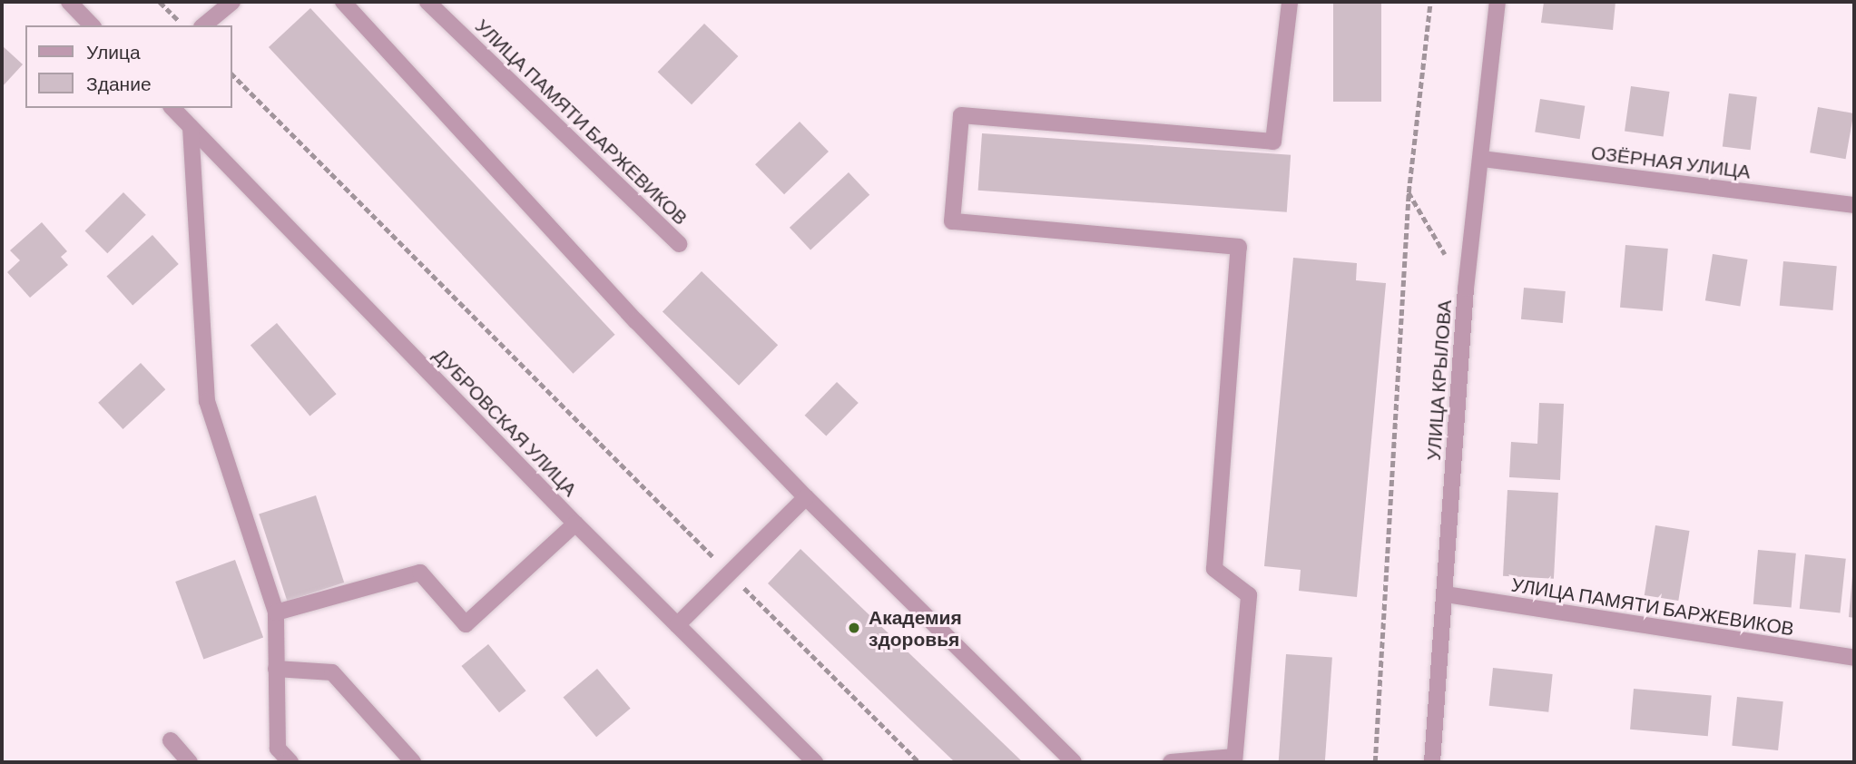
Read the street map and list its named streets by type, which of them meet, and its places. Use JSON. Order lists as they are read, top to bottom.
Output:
{
  "streets": {
    "street": [
      "УЛИЦА ПАМЯТИ БАРЖЕВИКОВ",
      "ОЗЁРНАЯ УЛИЦА",
      "УЛИЦА КРЫЛОВА",
      "ДУБРОВСКАЯ УЛИЦА"
    ]
  },
  "crossings": [
    ["УЛИЦА ПАМЯТИ БАРЖЕВИКОВ", "УЛИЦА КРЫЛОВА"],
    ["ОЗЁРНАЯ УЛИЦА", "УЛИЦА КРЫЛОВА"]
  ],
  "places": ["Академия здоровья"],
  "legend": ["Улица", "Здание"]
}
